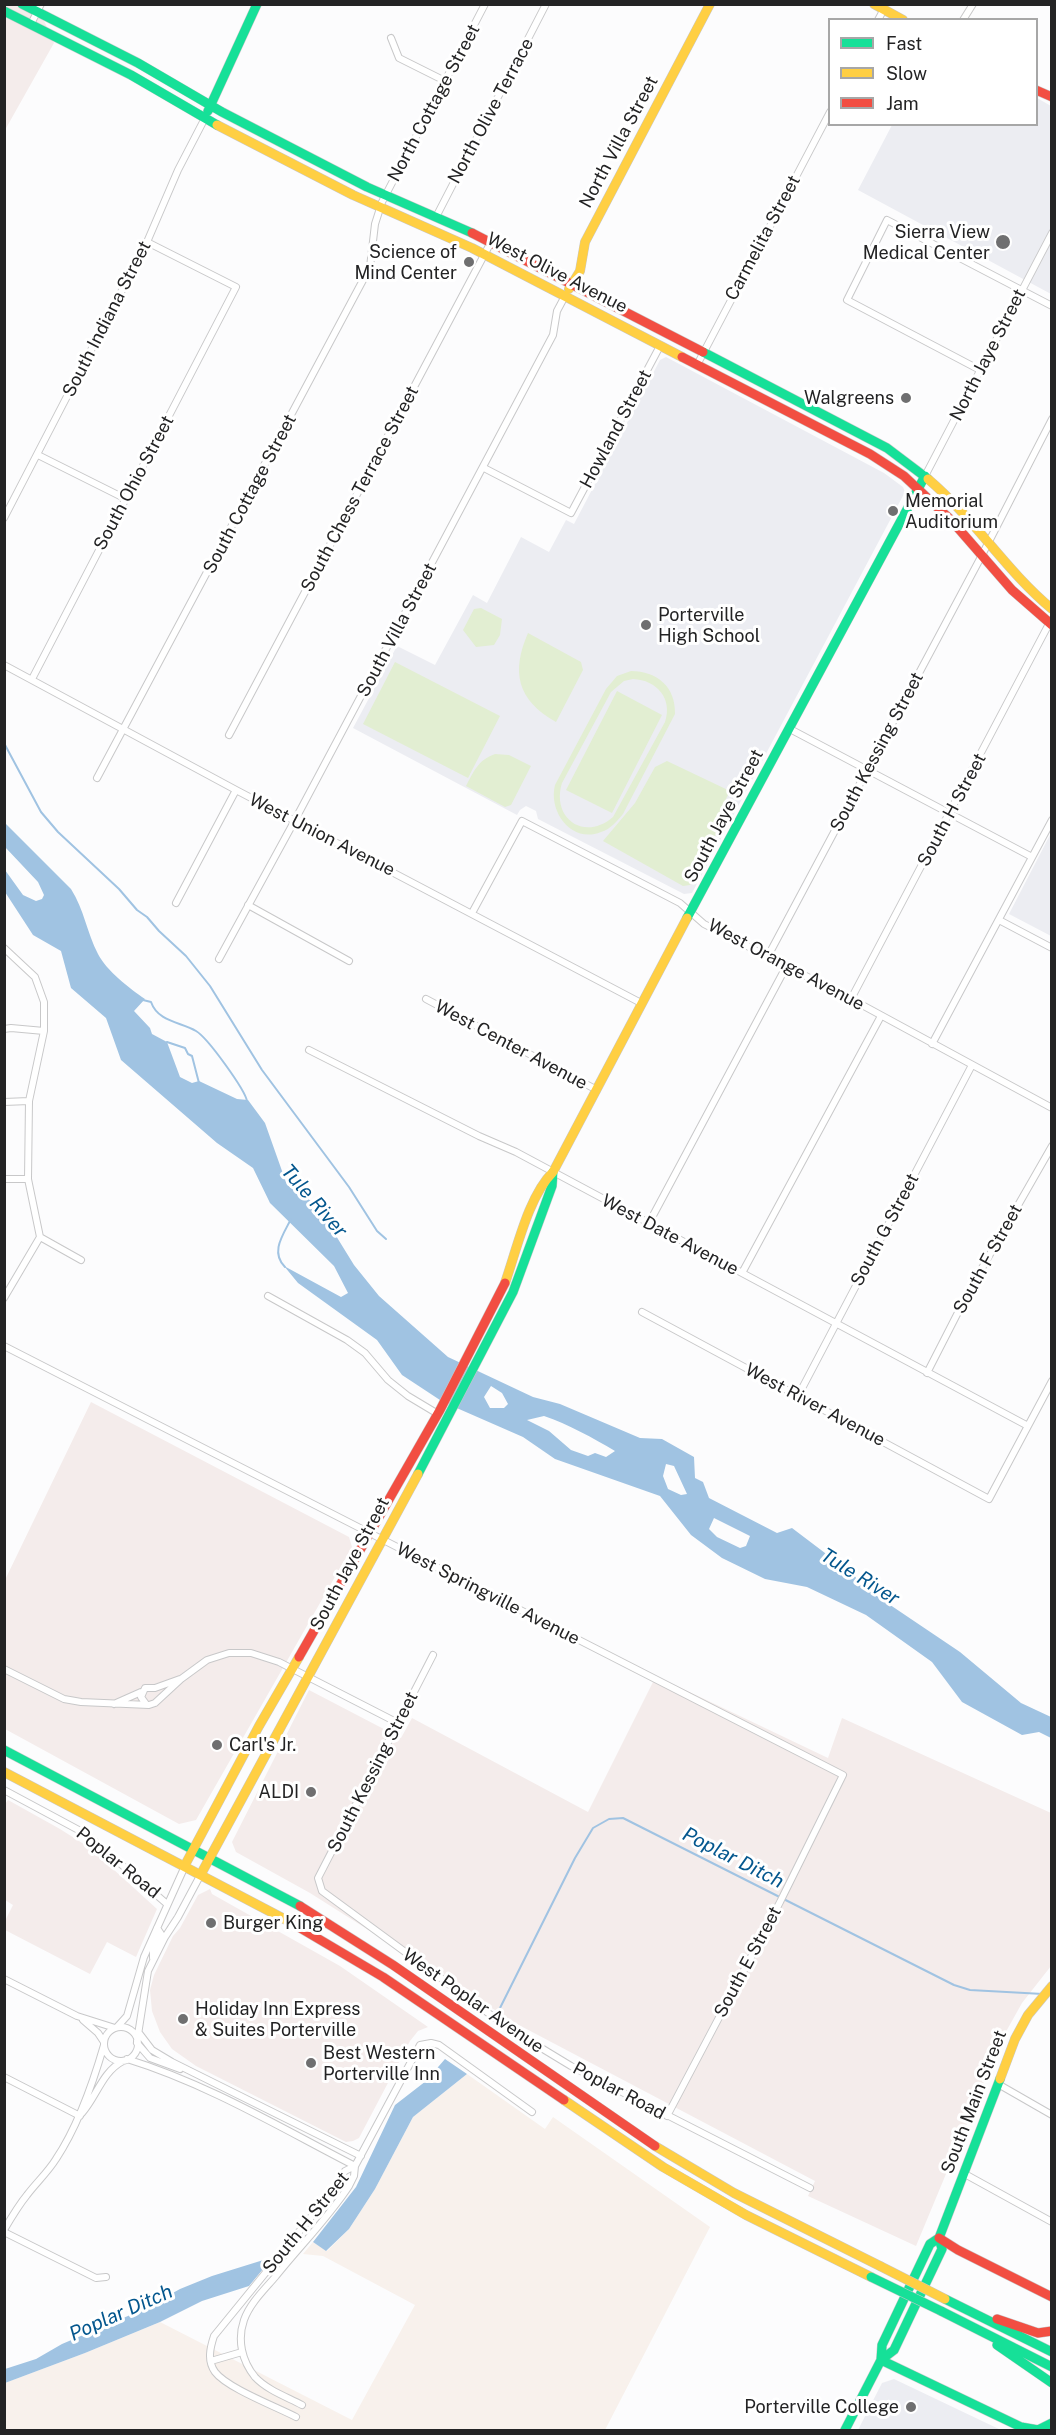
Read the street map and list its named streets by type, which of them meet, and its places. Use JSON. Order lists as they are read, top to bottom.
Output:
{
  "streets": {
    "main road": [
      "North Villa Street",
      "West Olive Avenue",
      "South Jaye Street",
      "West Poplar Avenue",
      "South Main Street"
    ],
    "street": [
      "North Cottage Street",
      "North Olive Terrace",
      "Carmelita Street",
      "South Indiana Street",
      "North Jaye Street",
      "Howland Street",
      "South Ohio Street",
      "South Chess Terrace Street",
      "South Cottage Street",
      "South Villa Street",
      "South Kessing Street",
      "South H Street",
      "West Union Avenue",
      "West Orange Avenue",
      "West Center Avenue",
      "South G Street",
      "West Date Avenue",
      "South F Street",
      "West River Avenue",
      "West Springville Avenue",
      "Poplar Road",
      "South E Street"
    ]
  },
  "crossings": [
    ["North Cottage Street", "West Olive Avenue"],
    ["North Cottage Street", "South Cottage Street"],
    ["North Olive Terrace", "West Olive Avenue"],
    ["North Villa Street", "West Olive Avenue"],
    ["North Villa Street", "South Villa Street"],
    ["Carmelita Street", "West Olive Avenue"],
    ["West Olive Avenue", "South Indiana Street"],
    ["West Olive Avenue", "North Jaye Street"],
    ["West Olive Avenue", "Howland Street"],
    ["West Olive Avenue", "South Chess Terrace Street"],
    ["West Olive Avenue", "South Cottage Street"],
    ["West Olive Avenue", "South Villa Street"],
    ["West Olive Avenue", "South Kessing Street"],
    ["West Olive Avenue", "South H Street"],
    ["West Olive Avenue", "South Jaye Street"],
    ["South Indiana Street", "South Ohio Street"],
    ["North Jaye Street", "South Jaye Street"],
    ["Howland Street", "South Villa Street"],
    ["South Ohio Street", "West Union Avenue"],
    ["South Cottage Street", "West Union Avenue"],
    ["South Villa Street", "West Union Avenue"],
    ["South Kessing Street", "West Orange Avenue"],
    ["South Kessing Street", "Poplar Road"],
    ["South H Street", "West Orange Avenue"],
    ["South Jaye Street", "West Union Avenue"],
    ["South Jaye Street", "West Orange Avenue"],
    ["South Jaye Street", "West Center Avenue"],
    ["South Jaye Street", "West Date Avenue"],
    ["South Jaye Street", "West Springville Avenue"],
    ["South Jaye Street", "Poplar Road"],
    ["South Jaye Street", "West Poplar Avenue"],
    ["West Union Avenue", "West Orange Avenue"],
    ["West Orange Avenue", "South G Street"],
    ["South G Street", "West Date Avenue"],
    ["South G Street", "West River Avenue"],
    ["West Date Avenue", "South F Street"],
    ["West Date Avenue", "West River Avenue"],
    ["West Springville Avenue", "South E Street"],
    ["Poplar Road", "South E Street"]
  ],
  "water": ["Tule River", "Poplar Ditch"],
  "places": [
    "Sierra View Medical Center",
    "Science of Mind Center",
    "Walgreens",
    "Memorial Auditorium",
    "Porterville High School",
    "Carl's Jr.",
    "ALDI",
    "Burger King",
    "Holiday Inn Express & Suites Porterville",
    "Best Western Porterville Inn",
    "Porterville College"
  ],
  "legend": ["Fast", "Slow", "Jam"]
}
